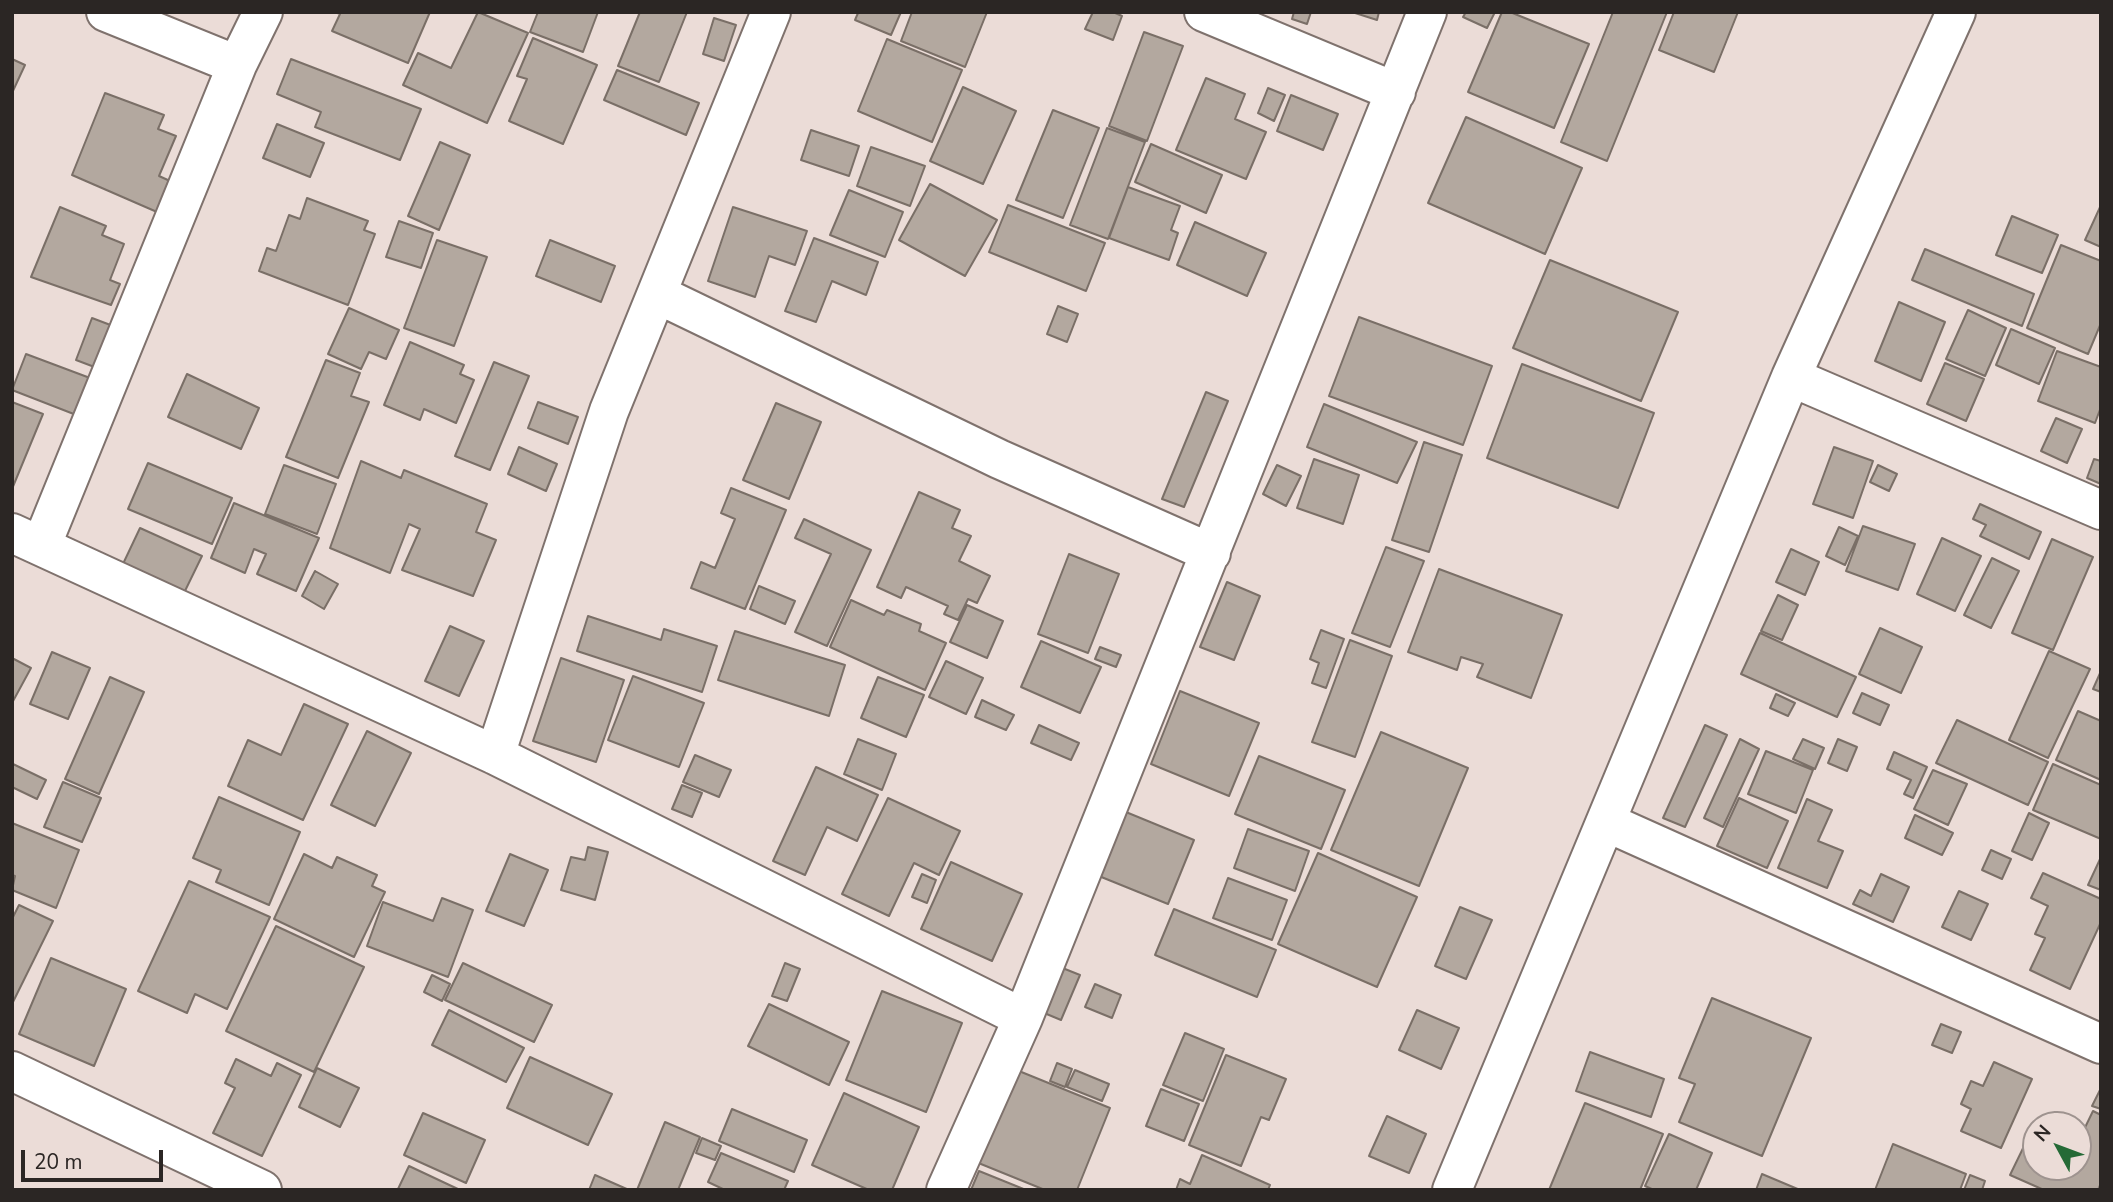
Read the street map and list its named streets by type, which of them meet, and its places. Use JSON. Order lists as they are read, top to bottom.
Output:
{
  "scale_bar": "20 m",
  "north": "top left"
}
